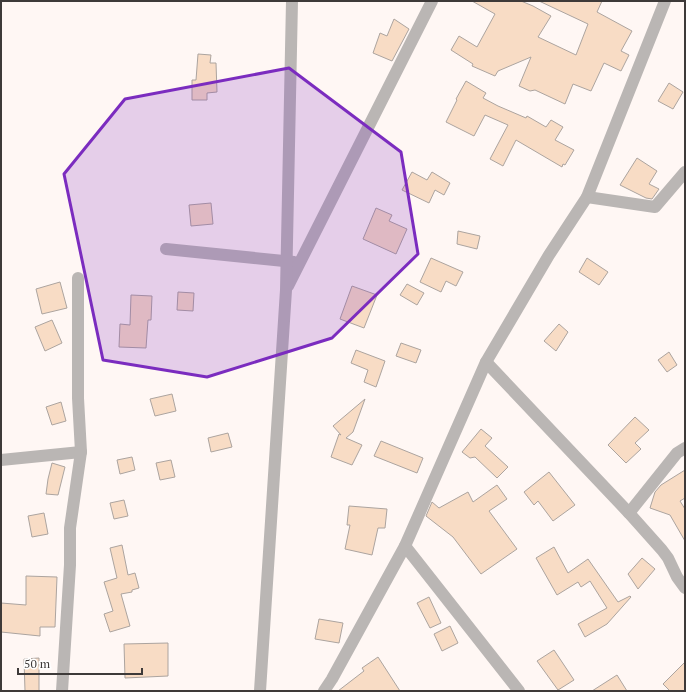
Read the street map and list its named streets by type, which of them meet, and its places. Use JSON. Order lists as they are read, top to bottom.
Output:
{
  "scale_bar": "50 m"
}
